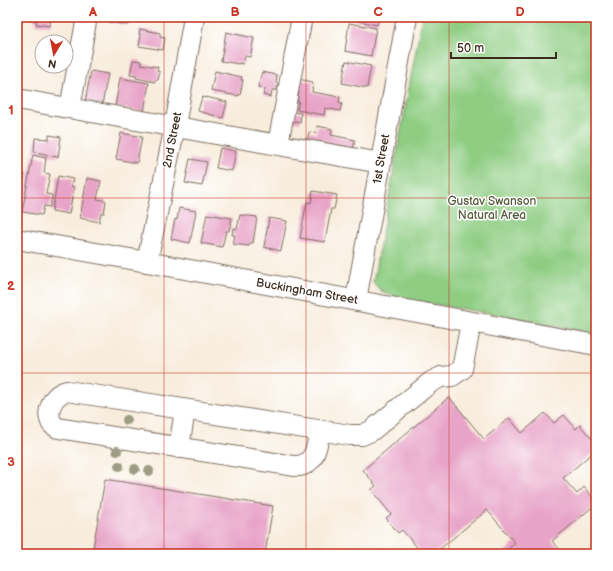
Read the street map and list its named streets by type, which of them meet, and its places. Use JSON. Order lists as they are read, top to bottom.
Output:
{
  "streets": {
    "street": ["2nd Street", "1st Street", "Buckingham Street"]
  },
  "crossings": [
    ["2nd Street", "Buckingham Street"],
    ["1st Street", "Buckingham Street"]
  ],
  "parks": ["Gustav Swanson Natural Area"],
  "scale_bar": "50 m",
  "north": "bottom",
  "grid": {
    "columns": [
      "A",
      "B",
      "C",
      "D"
    ],
    "rows": ["1", "2", "3"]
  }
}
